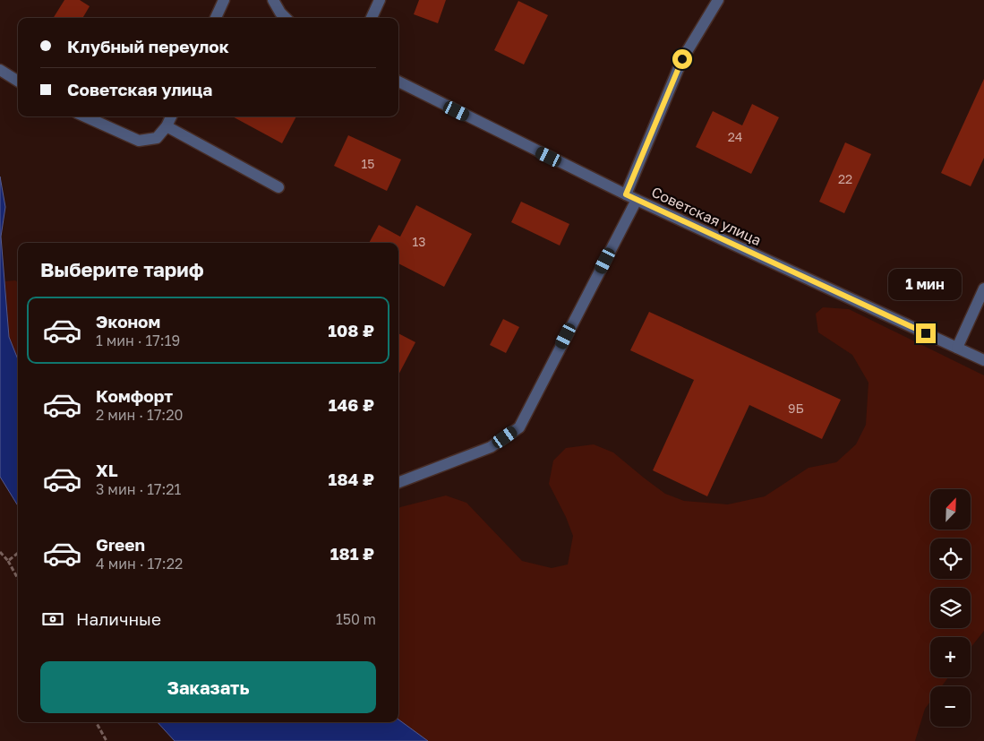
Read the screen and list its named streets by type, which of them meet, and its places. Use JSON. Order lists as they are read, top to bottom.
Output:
{
  "streets": {
    "street": ["Советская улица"]
  },
  "house_numbers": [
    "24",
    "15",
    "22",
    "13",
    "9Б"
  ],
  "north": "top right",
  "page": {
    "banner": ["Клубный переулок", "Советская улица"],
    "heading": "Выберите тариф",
    "bubble": "1 мин",
    "list": [
      {
        "name": "Эконом",
        "note": "1 мин · 17:19",
        "value": "108 ₽"
      },
      {
        "name": "Комфорт",
        "note": "2 мин · 17:20",
        "value": "146 ₽"
      },
      {
        "name": "XL",
        "note": "3 мин · 17:21",
        "value": "184 ₽"
      },
      {
        "name": "Green",
        "note": "4 мин · 17:22",
        "value": "181 ₽"
      }
    ],
    "map_buttons": ["+", "−"],
    "pay": ["Наличные", "150 m"],
    "buttons": "Заказать"
  }
}
